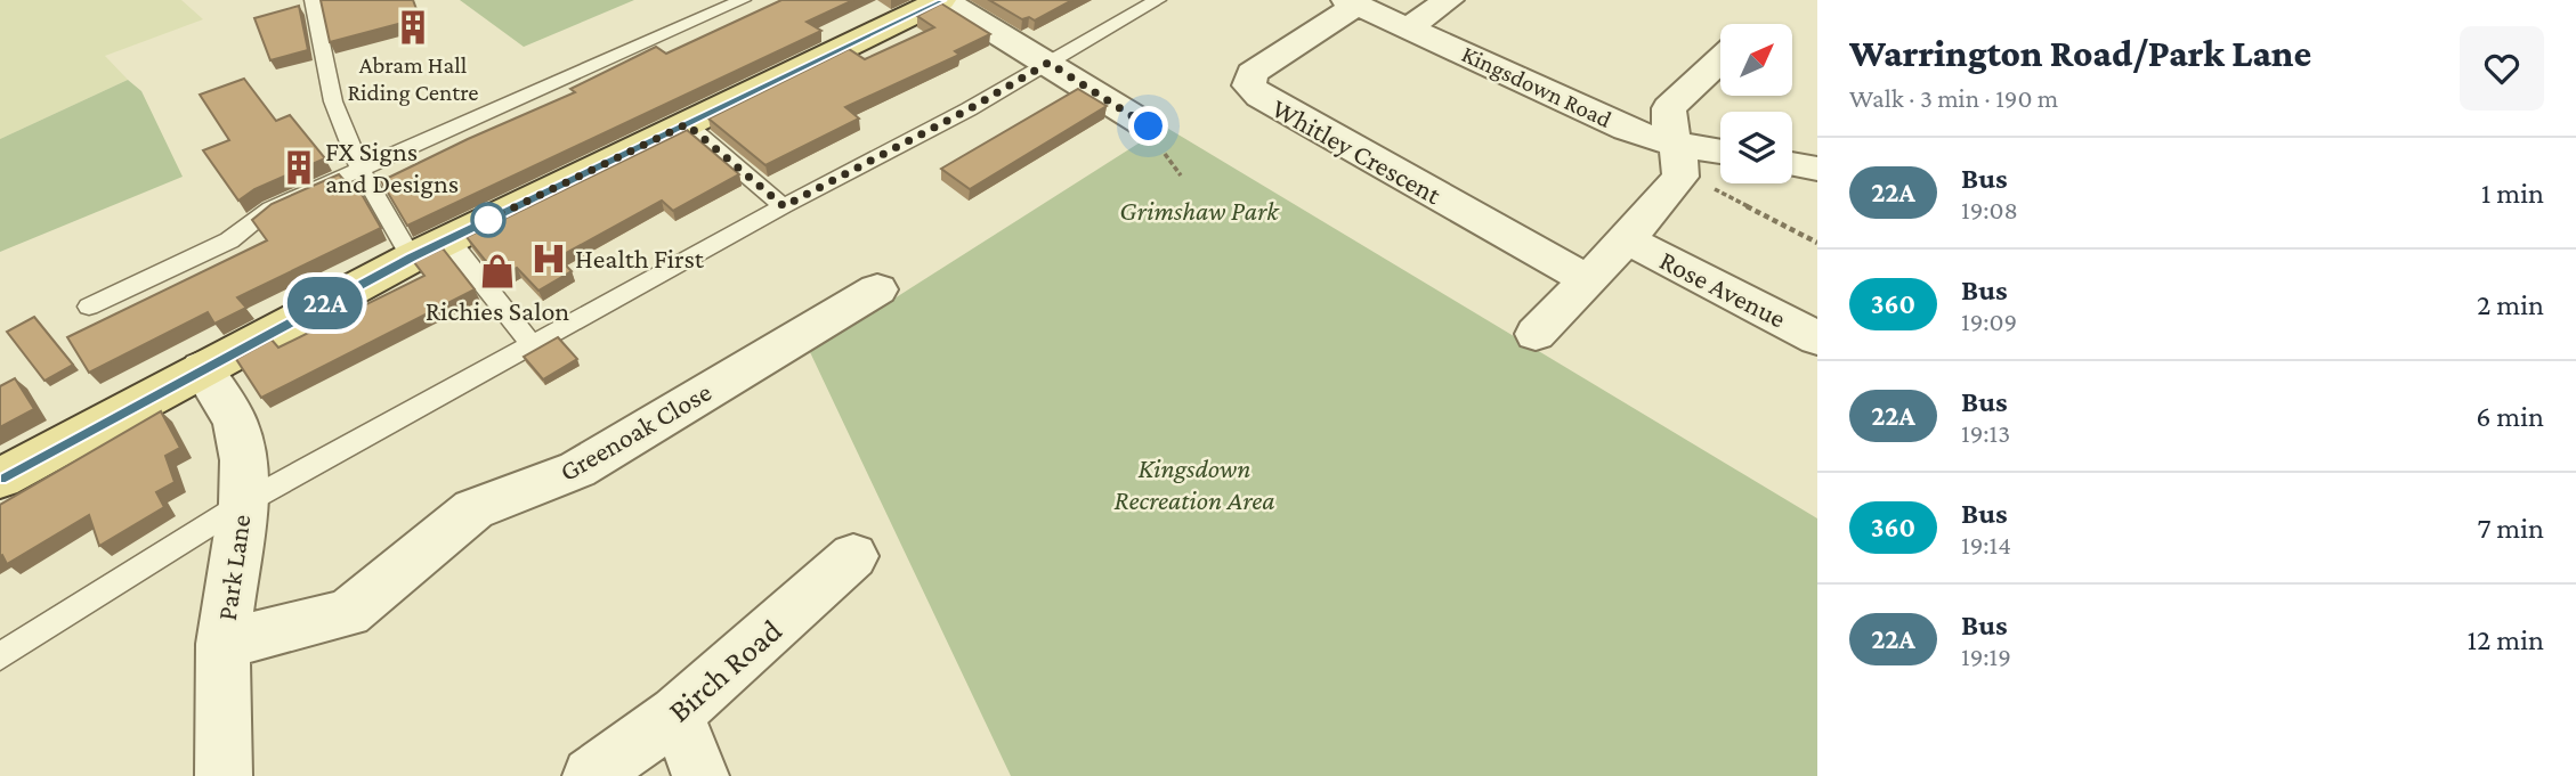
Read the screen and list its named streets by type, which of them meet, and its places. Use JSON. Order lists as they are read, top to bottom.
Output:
{
  "streets": {
    "street": [
      "Kingsdown Road",
      "Whitley Crescent",
      "Rose Avenue",
      "Greenoak Close",
      "Park Lane",
      "Birch Road"
    ]
  },
  "crossings": [
    ["Kingsdown Road", "Whitley Crescent"],
    ["Greenoak Close", "Park Lane"]
  ],
  "parks": ["Grimshaw Park", "Kingsdown Recreation Area"],
  "places": {
    "building": ["Abram Hall Riding Centre", "FX Signs and Designs"],
    "hospital": ["Health First"],
    "shop": ["Richies Salon"]
  },
  "lines": ["bus line 22A"],
  "north": "top right",
  "page": {
    "on_map": "22A",
    "heading": ["Warrington Road/Park Lane", "Walk · 3 min · 190 m"],
    "list": [
      {
        "mark": "22A",
        "name": "Bus",
        "note": "19:08",
        "value": "1 min"
      },
      {
        "mark": "360",
        "name": "Bus",
        "note": "19:09",
        "value": "2 min"
      },
      {
        "mark": "22A",
        "name": "Bus",
        "note": "19:13",
        "value": "6 min"
      },
      {
        "mark": "360",
        "name": "Bus",
        "note": "19:14",
        "value": "7 min"
      },
      {
        "mark": "22A",
        "name": "Bus",
        "note": "19:19",
        "value": "12 min"
      }
    ]
  }
}
